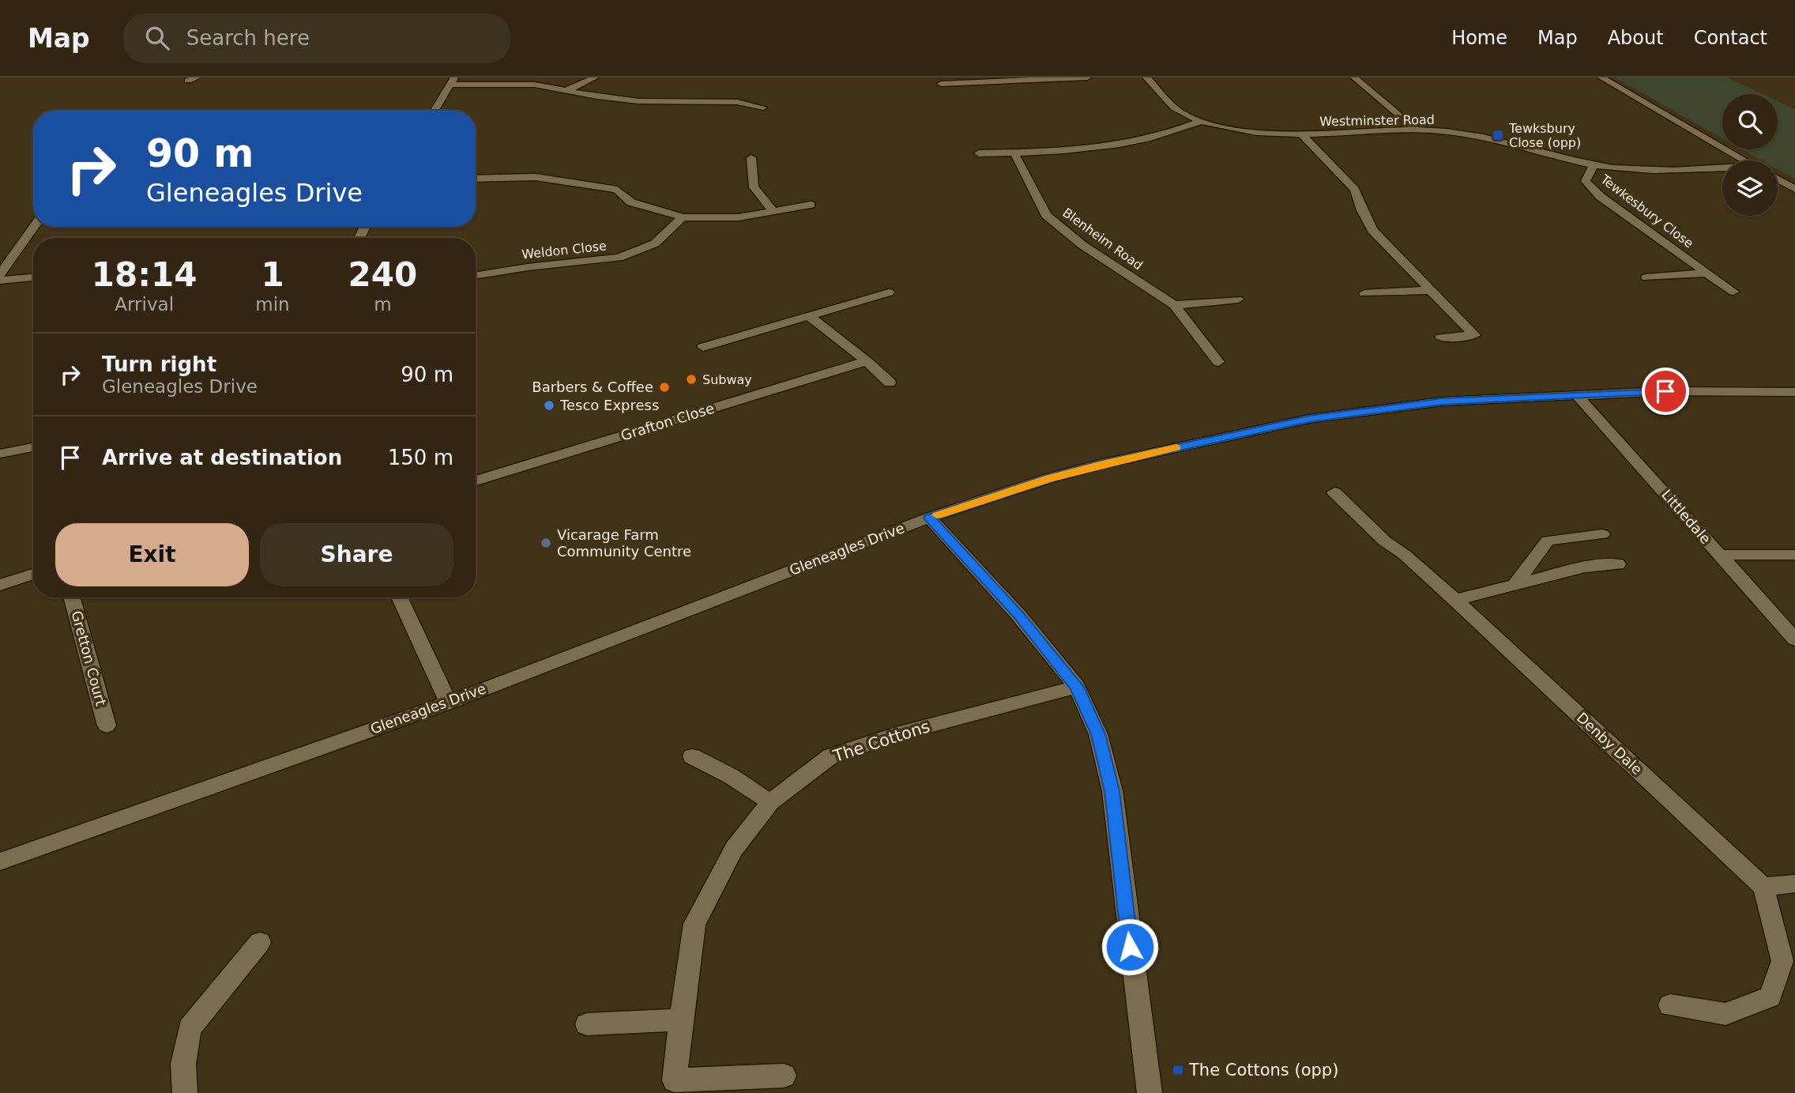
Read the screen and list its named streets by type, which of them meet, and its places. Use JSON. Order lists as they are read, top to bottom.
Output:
{
  "streets": {
    "street": [
      "Westminster Road",
      "Tewkesbury Close",
      "Blenheim Road",
      "Weldon Close",
      "Grafton Close",
      "Littledale",
      "Gleneagles Drive",
      "Gretton Court",
      "The Cottons",
      "Denby Dale"
    ]
  },
  "crossings": [
    ["Westminster Road", "Tewkesbury Close"],
    ["Littledale", "Gleneagles Drive"]
  ],
  "places": {
    "transit": ["Tewksbury Close (opp)", "The Cottons (opp)"],
    "other": [
      "Subway",
      "Barbers & Coffee",
      "Tesco Express",
      "Vicarage Farm Community Centre"
    ]
  },
  "page": {
    "header": "Map",
    "search": "Search here",
    "nav": [
      "Home",
      "Map",
      "About",
      "Contact"
    ],
    "turn": ["90 m", "Gleneagles Drive"],
    "eta": [
      "18:14",
      "Arrival",
      "1",
      "min",
      "240",
      "m"
    ],
    "list": [
      {
        "name": "Turn right",
        "note": "Gleneagles Drive",
        "value": "90 m"
      },
      {
        "name": "Arrive at destination",
        "value": "150 m"
      }
    ],
    "buttons": ["Exit", "Share"]
  }
}
